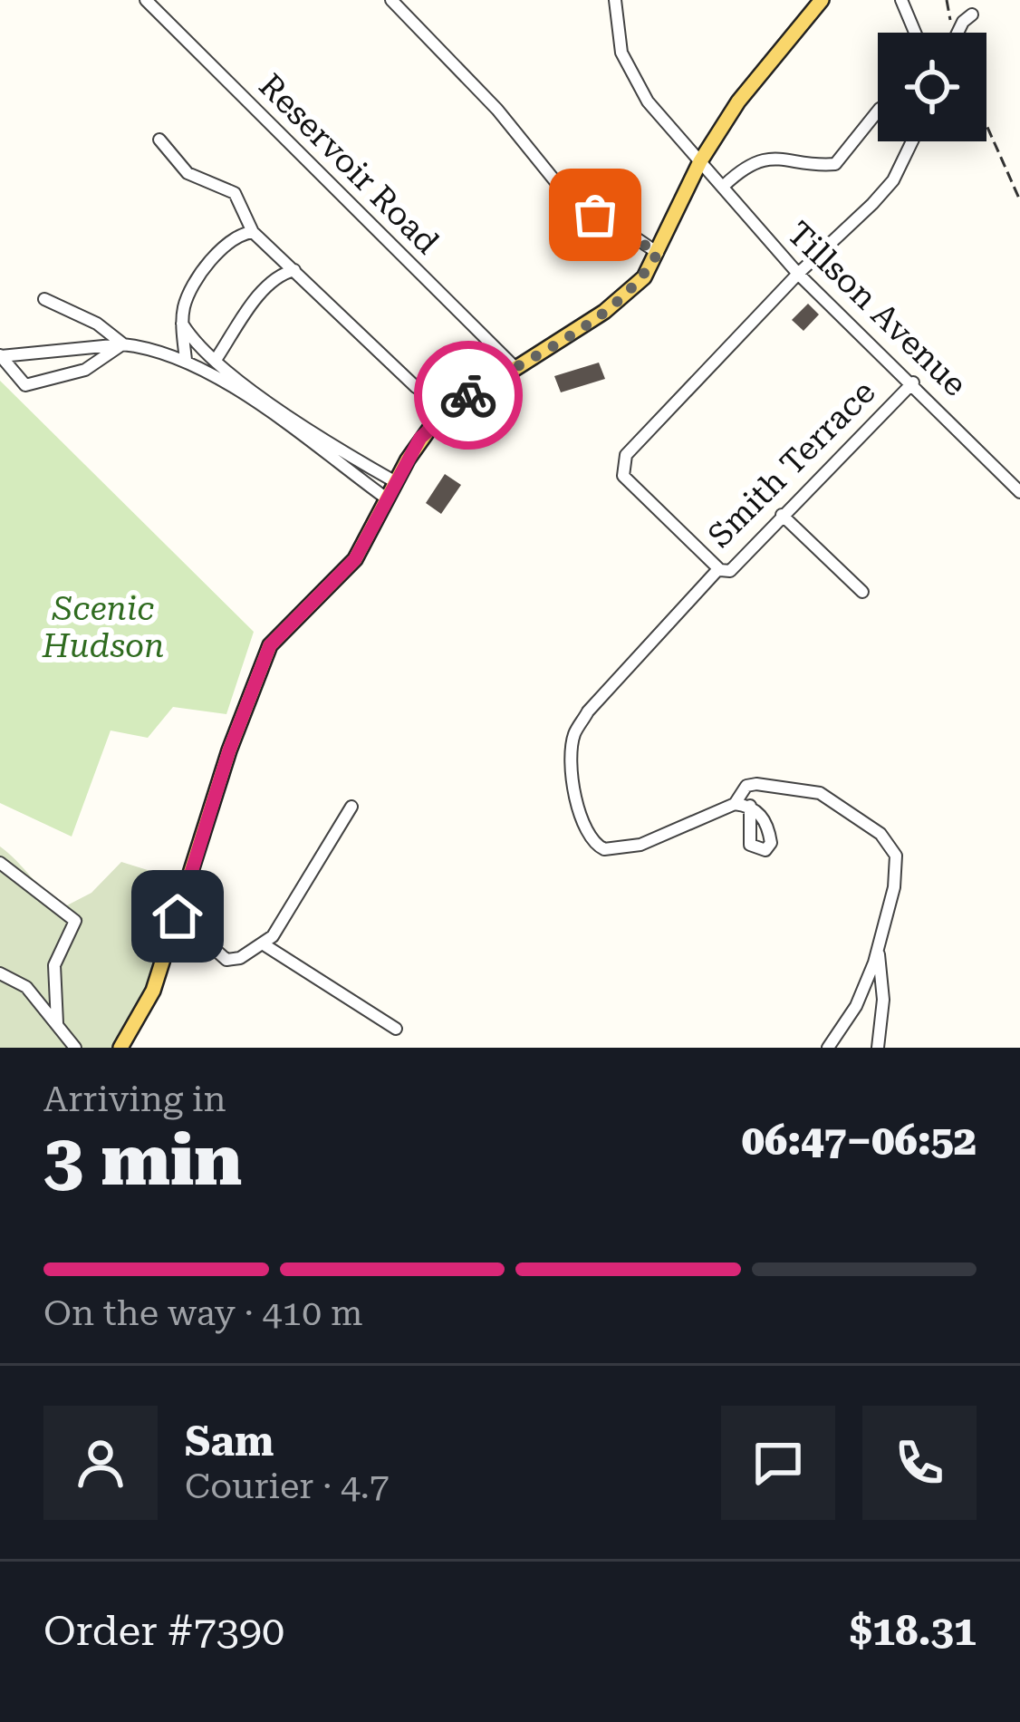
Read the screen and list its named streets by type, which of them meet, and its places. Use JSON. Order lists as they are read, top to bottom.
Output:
{
  "streets": {
    "street": ["Reservoir Road", "Tillson Avenue", "Smith Terrace"]
  },
  "crossings": [
    ["Tillson Avenue", "Smith Terrace"]
  ],
  "parks": ["Scenic Hudson"],
  "page": {
    "heading": ["3 min", "Arriving in", "06:47–06:52"],
    "panel": [
      "Sam",
      "Courier · 4.7",
      "Order #7390",
      "$18.31"
    ],
    "bar": "On the way · 410 m"
  }
}
